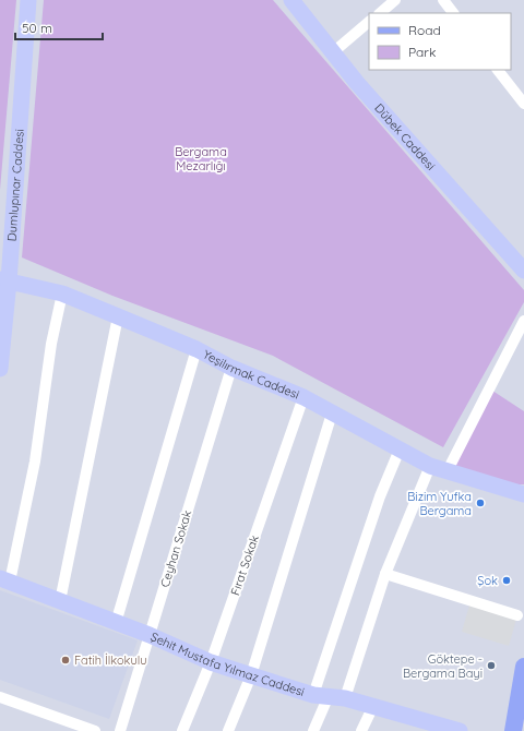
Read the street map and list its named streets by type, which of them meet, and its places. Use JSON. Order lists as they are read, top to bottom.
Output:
{
  "streets": {
    "street": [
      "Dübek Caddesi",
      "Dumlupınar Caddesi",
      "Yeşilırmak Caddesi",
      "Ceyhan Sokak",
      "Fırat Sokak",
      "Şehit Mustafa Yılmaz Caddesi"
    ]
  },
  "crossings": [
    ["Dumlupınar Caddesi", "Yeşilırmak Caddesi"],
    ["Yeşilırmak Caddesi", "Ceyhan Sokak"],
    ["Yeşilırmak Caddesi", "Fırat Sokak"],
    ["Ceyhan Sokak", "Şehit Mustafa Yılmaz Caddesi"],
    ["Fırat Sokak", "Şehit Mustafa Yılmaz Caddesi"]
  ],
  "parks": ["Bergama Mezarlığı"],
  "places": [
    "Bizim Yufka Bergama",
    "Şok",
    "Fatih İlkokulu",
    "Göktepe - Bergama Bayi"
  ],
  "legend": ["Road", "Park"],
  "scale_bar": "50 m"
}
